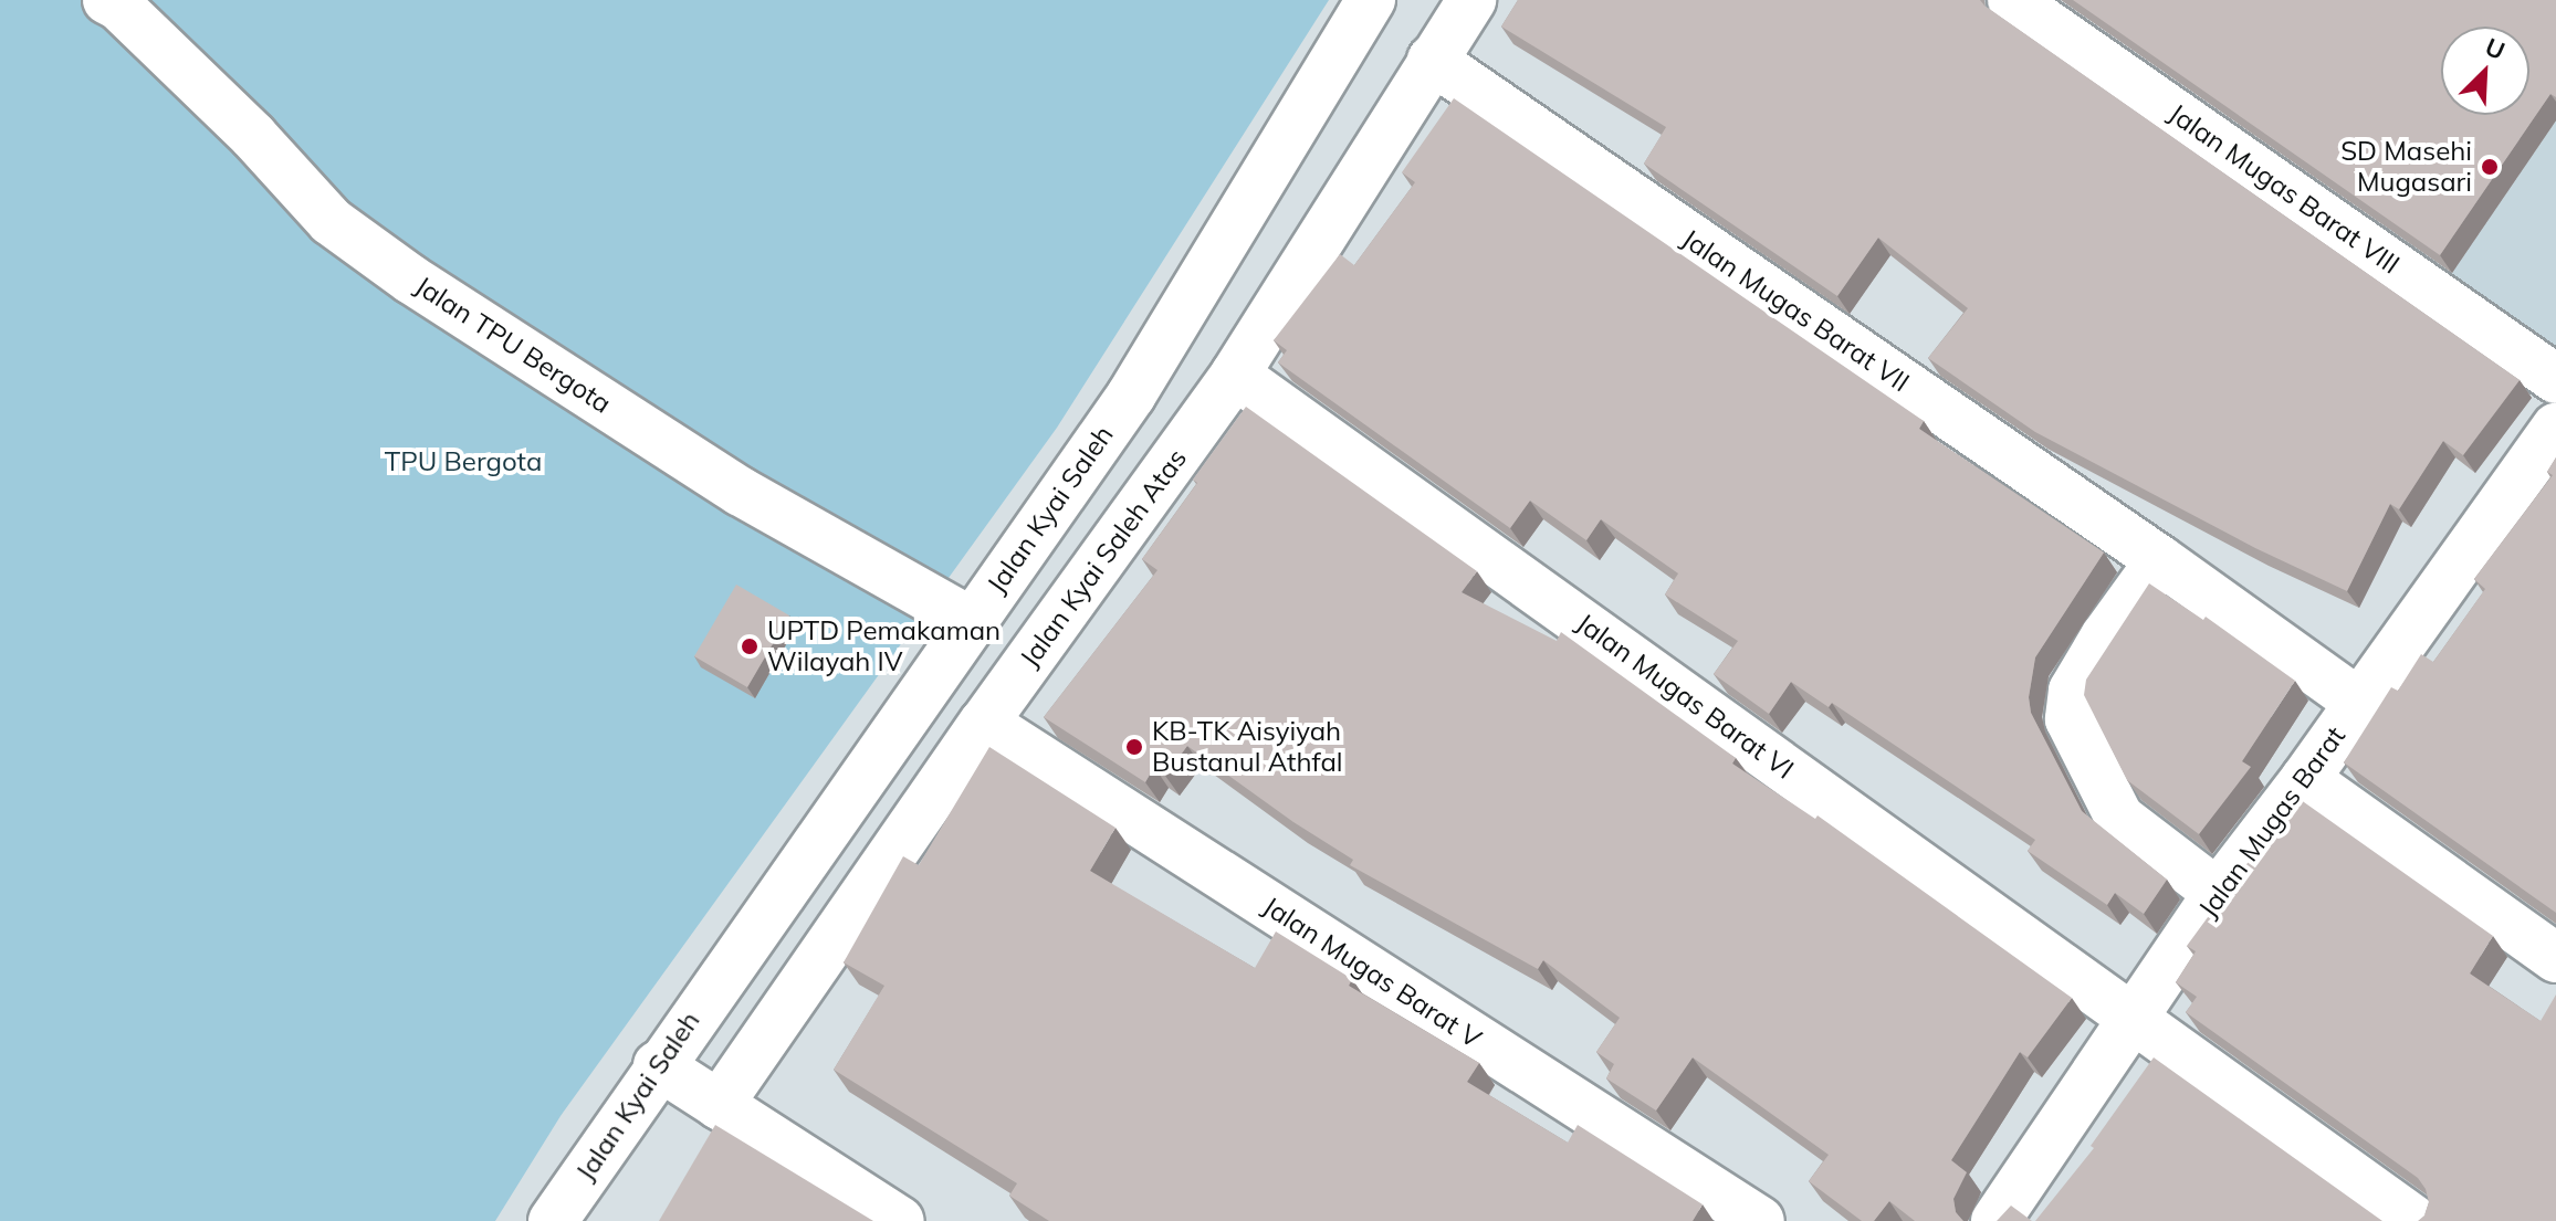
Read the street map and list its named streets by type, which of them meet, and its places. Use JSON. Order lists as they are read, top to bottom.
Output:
{
  "streets": {
    "street": [
      "Jalan Mugas Barat VIII",
      "Jalan Mugas Barat VII",
      "Jalan TPU Bergota",
      "Jalan Kyai Saleh",
      "Jalan Kyai Saleh Atas",
      "Jalan Mugas Barat VI",
      "Jalan Mugas Barat",
      "Jalan Mugas Barat V"
    ]
  },
  "crossings": [
    ["Jalan Mugas Barat VII", "Jalan Kyai Saleh Atas"],
    ["Jalan Mugas Barat VII", "Jalan Mugas Barat"],
    ["Jalan TPU Bergota", "Jalan Kyai Saleh"],
    ["Jalan Kyai Saleh Atas", "Jalan Mugas Barat VI"],
    ["Jalan Kyai Saleh Atas", "Jalan Mugas Barat V"],
    ["Jalan Mugas Barat VI", "Jalan Mugas Barat"]
  ],
  "parks": ["TPU Bergota"],
  "places": ["SD Masehi Mugasari", "UPTD Pemakaman Wilayah IV", "KB-TK Aisyiyah Bustanul Athfal"],
  "north": "top right"
}
